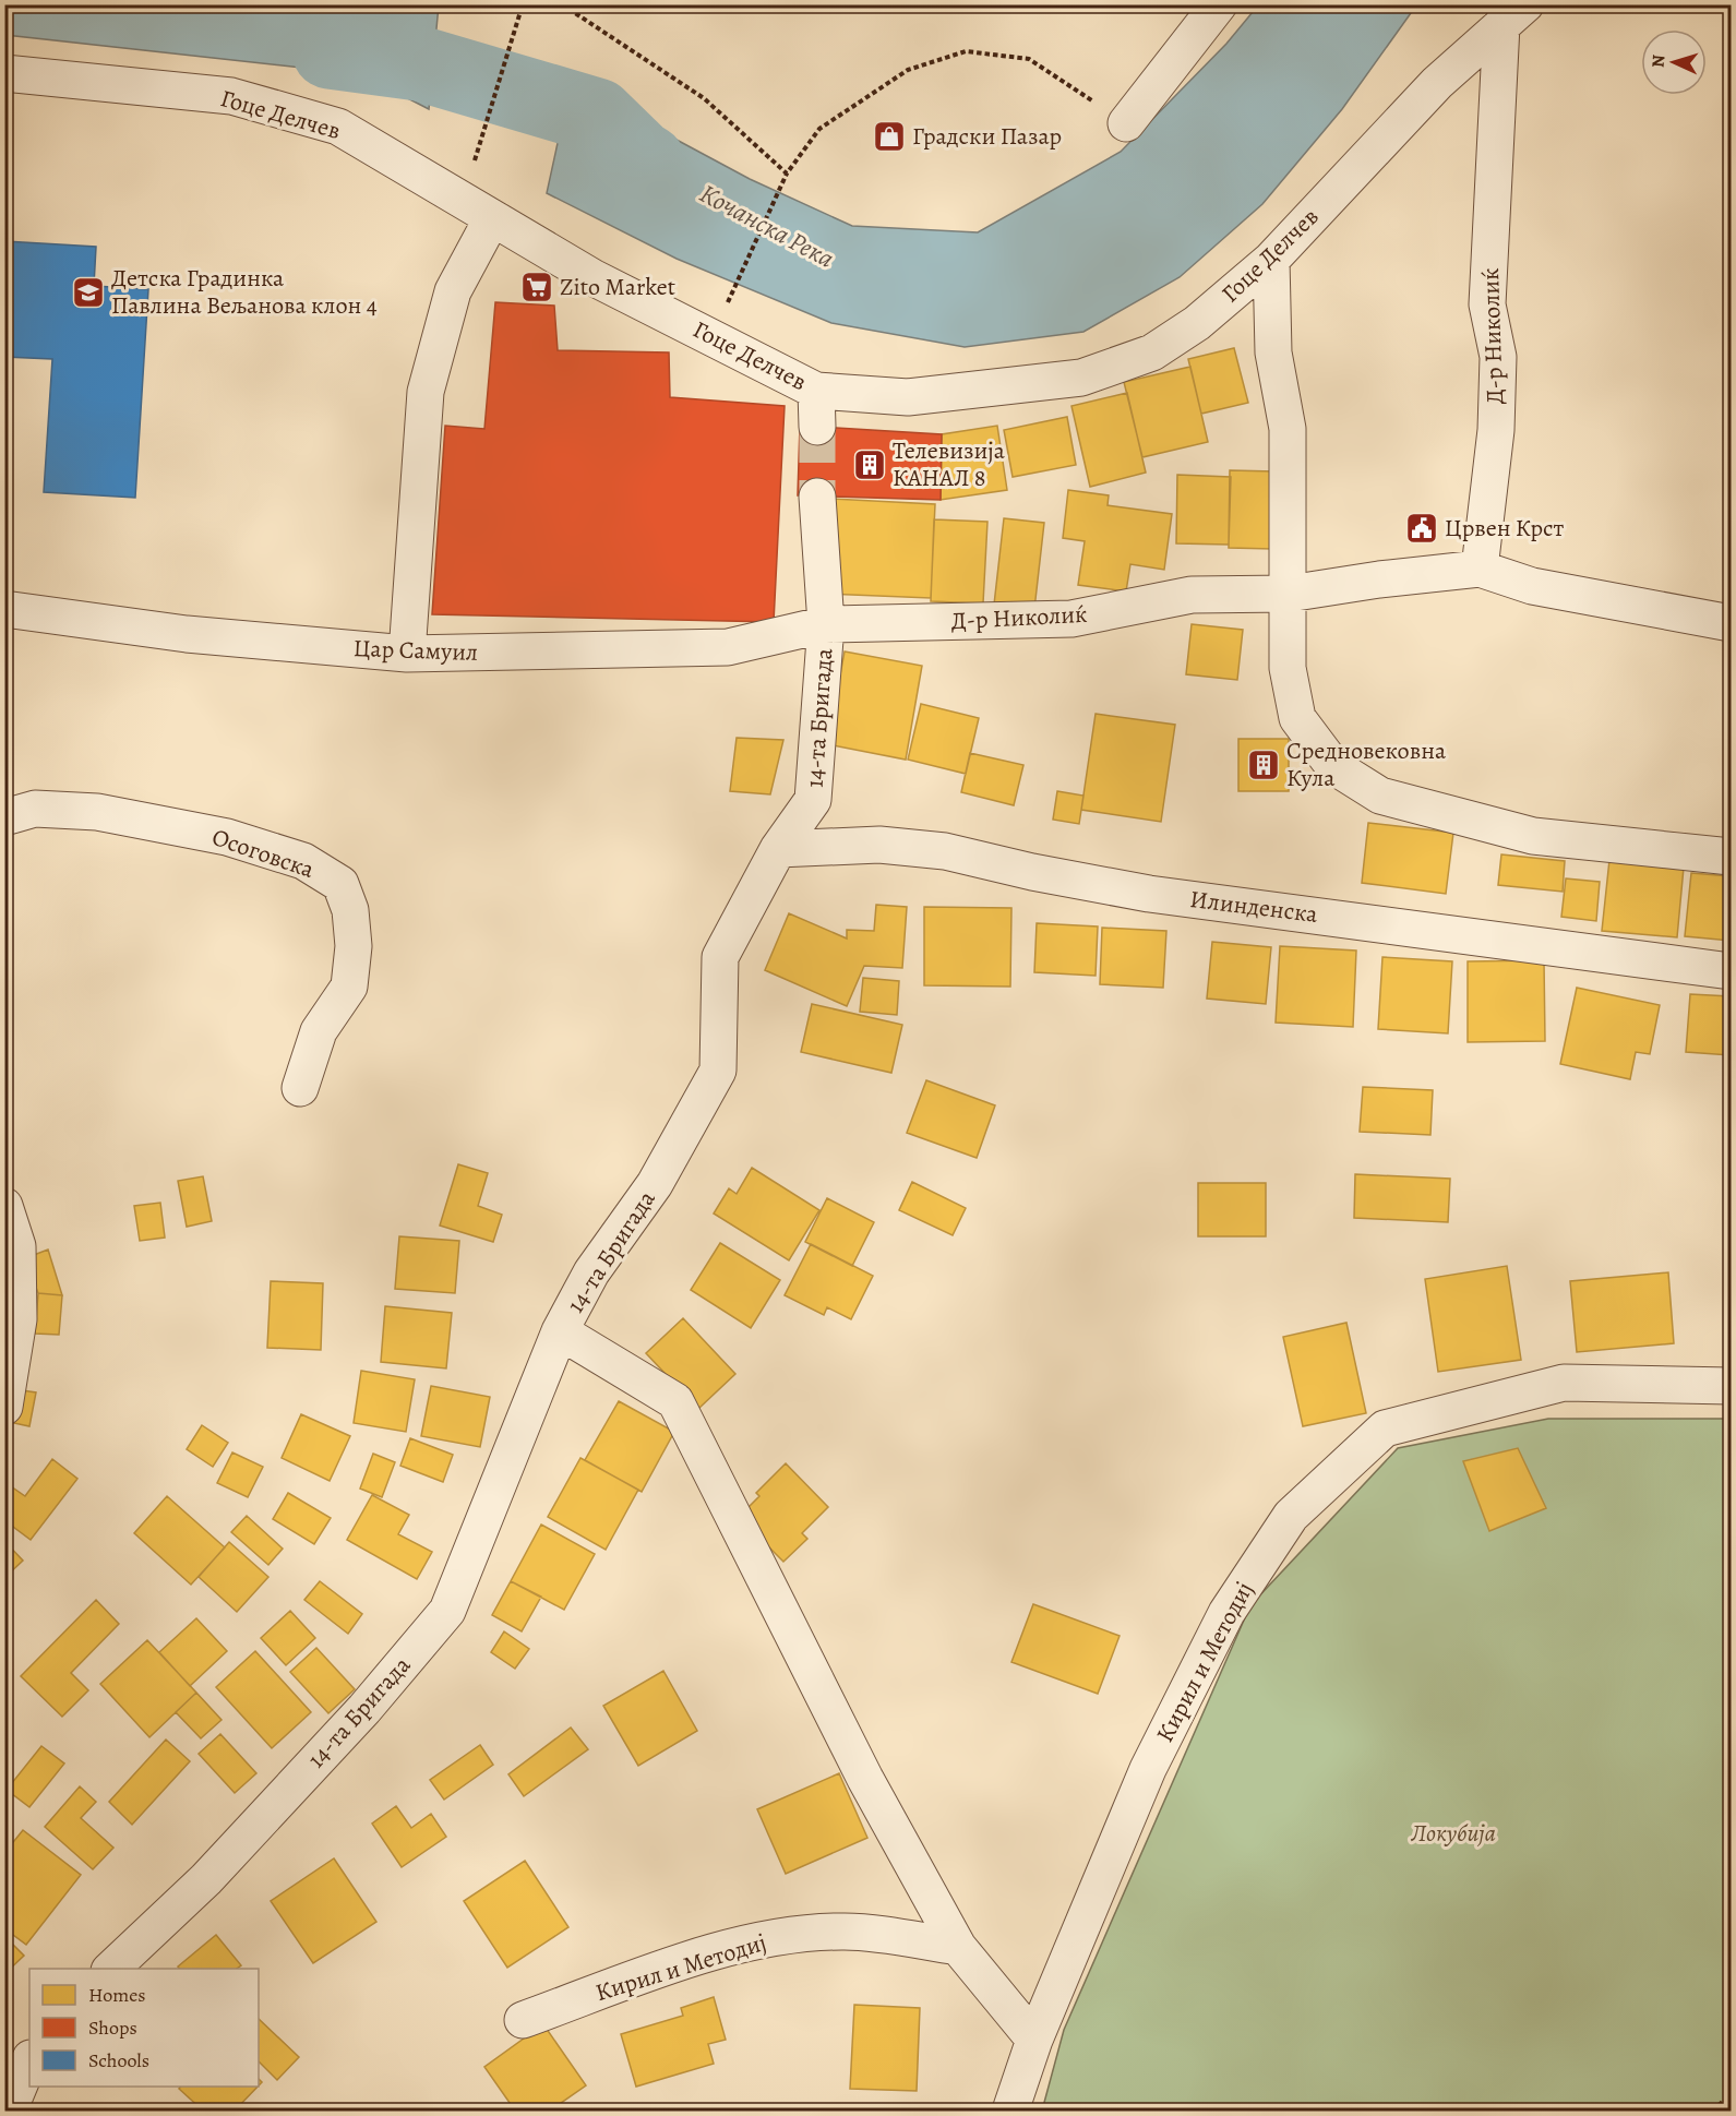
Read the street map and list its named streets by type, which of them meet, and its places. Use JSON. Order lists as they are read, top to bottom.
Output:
{
  "streets": {
    "street": [
      "Гоце Делчев",
      "Д-р Николиќ",
      "Цар Самуил",
      "14-та Бригада",
      "Осоговска",
      "Илинденска",
      "Кирил и Методиј"
    ]
  },
  "crossings": [
    ["Гоце Делчев", "Д-р Николиќ"],
    ["Д-р Николиќ", "Цар Самуил"],
    ["Д-р Николиќ", "14-та Бригада"],
    ["Цар Самуил", "14-та Бригада"],
    ["14-та Бригада", "Илинденска"]
  ],
  "water": ["Кочанска Река"],
  "parks": ["Локубија"],
  "places": {
    "shop": ["Градски Пазар"],
    "supermarket": ["Zito Market"],
    "school or university": ["Детска Градинка Павлина Вељанова клон 4"],
    "building": ["Телевизија КАНАЛ 8", "Средновековна Кула"],
    "public building": ["Црвен Крст"]
  },
  "legend": ["Homes", "Shops", "Schools"],
  "north": "left"
}
